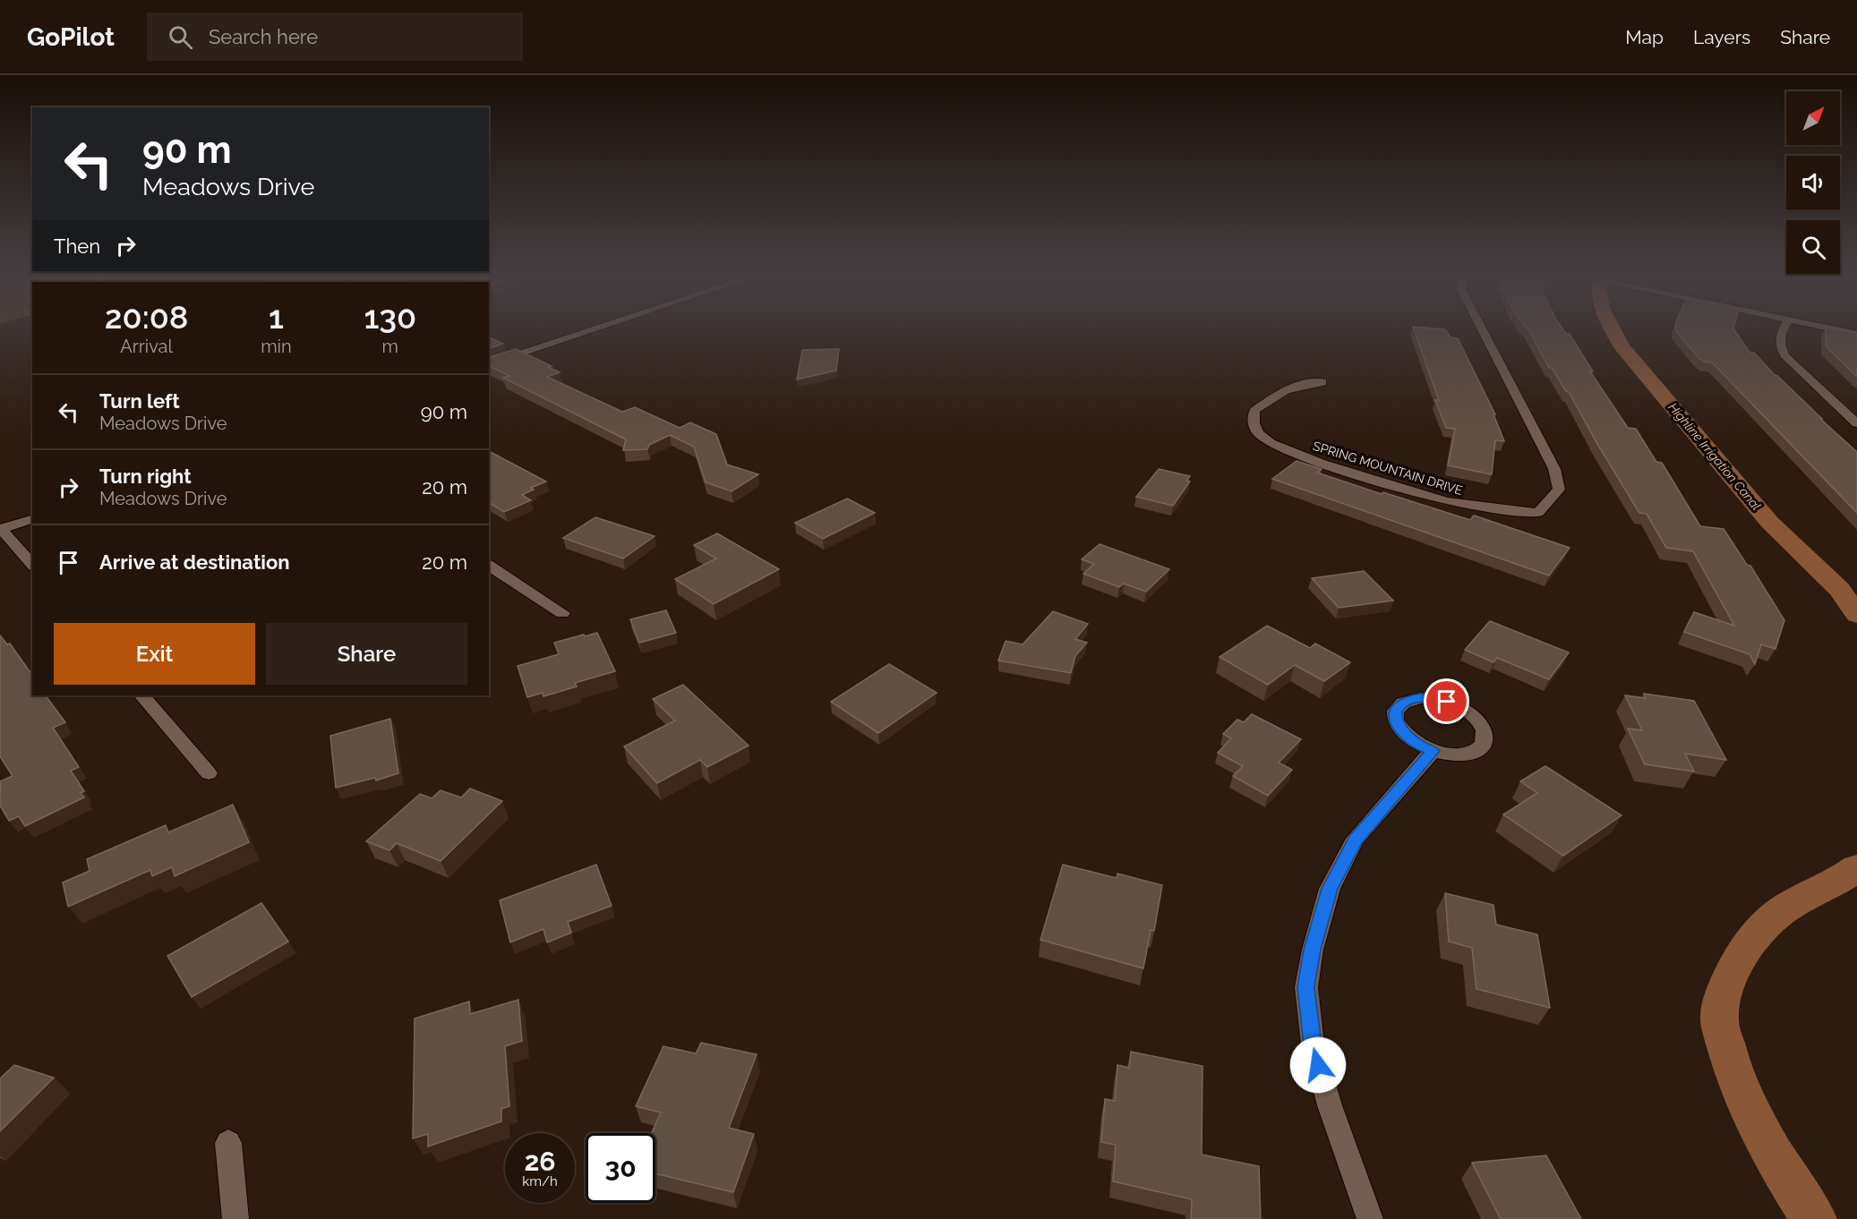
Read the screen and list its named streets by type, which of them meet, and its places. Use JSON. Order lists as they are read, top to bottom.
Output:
{
  "streets": {
    "street": ["SPRING MOUNTAIN DRIVE"]
  },
  "water": ["Highline Irrigation Canal"],
  "north": "top right",
  "page": {
    "header": "GoPilot",
    "search": "Search here",
    "nav": ["Map", "Layers", "Share"],
    "turn": ["90 m", "Meadows Drive"],
    "then": "Then",
    "eta": [
      "20:08",
      "Arrival",
      "1",
      "min",
      "130",
      "m"
    ],
    "list": [
      {
        "name": "Turn left",
        "note": "Meadows Drive",
        "value": "90 m"
      },
      {
        "name": "Turn right",
        "note": "Meadows Drive",
        "value": "20 m"
      },
      {
        "name": "Arrive at destination",
        "value": "20 m"
      }
    ],
    "buttons": ["Exit", "Share"],
    "speed": "26 km/h",
    "limit": "30"
  }
}
